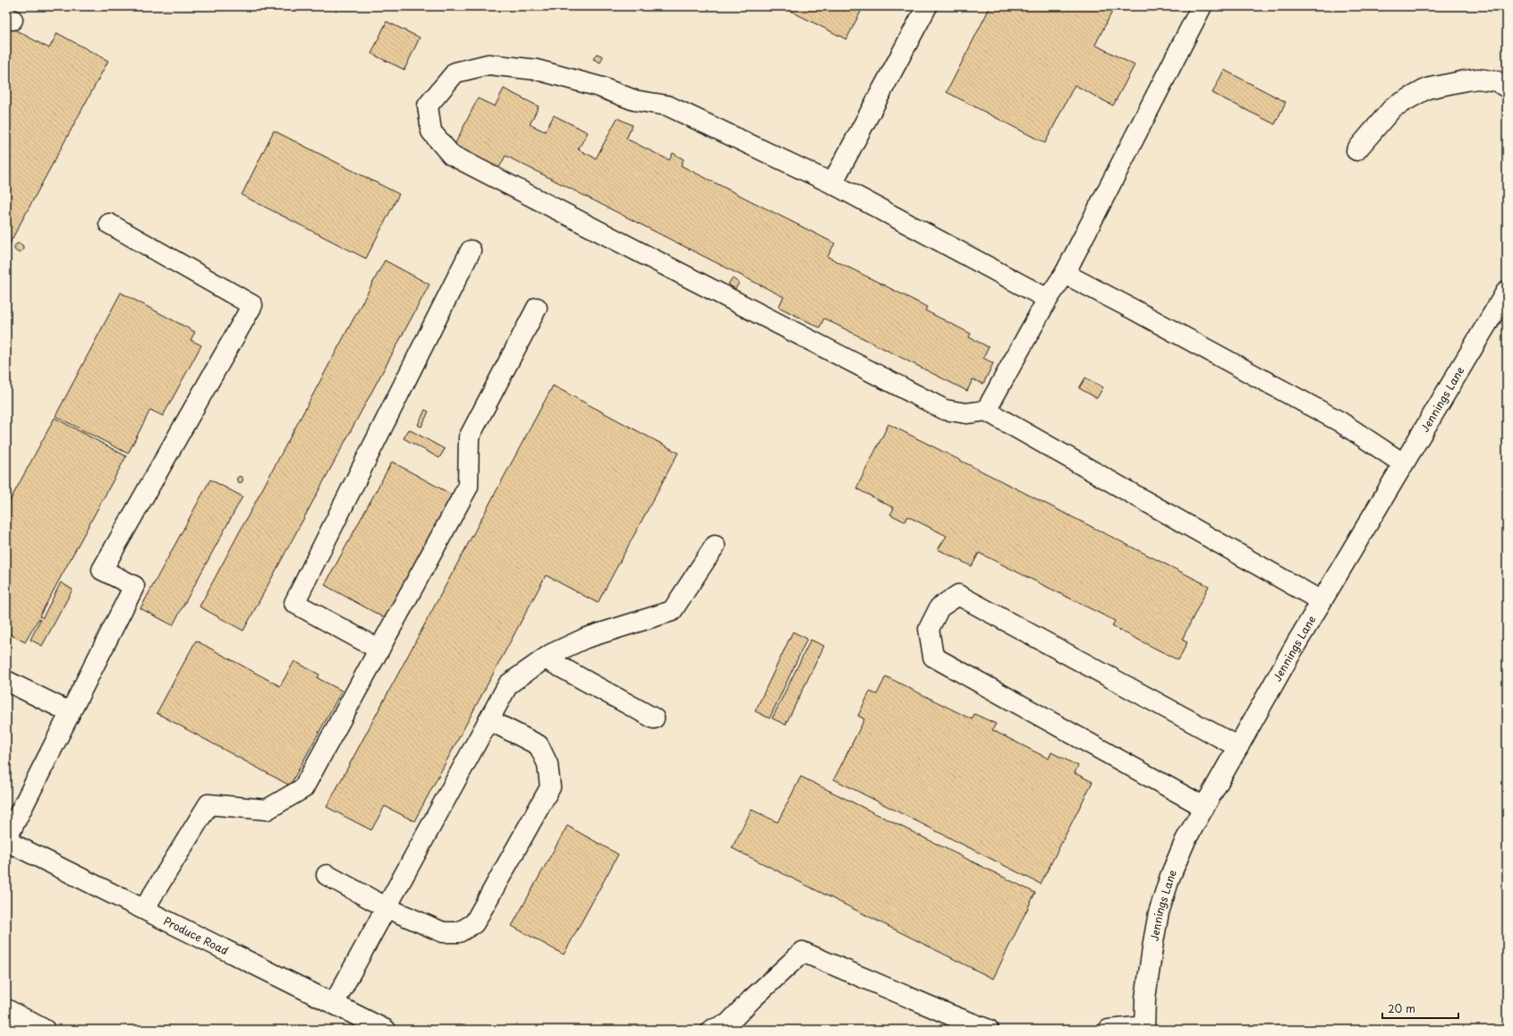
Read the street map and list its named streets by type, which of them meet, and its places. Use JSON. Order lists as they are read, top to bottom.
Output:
{
  "streets": {
    "street": ["Jennings Lane", "Produce Road"]
  },
  "scale_bar": "20 m"
}
